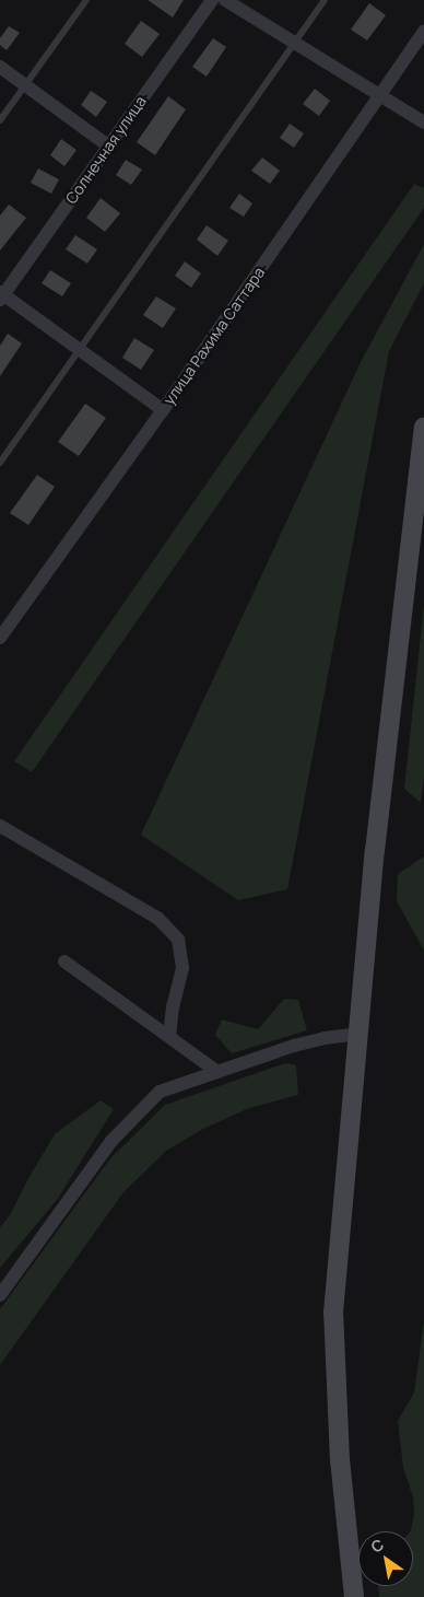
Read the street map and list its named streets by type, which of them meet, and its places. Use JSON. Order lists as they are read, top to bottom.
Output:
{
  "streets": {
    "street": ["Солнечная улица", "улица Рахима Саттара"]
  },
  "north": "top left"
}
